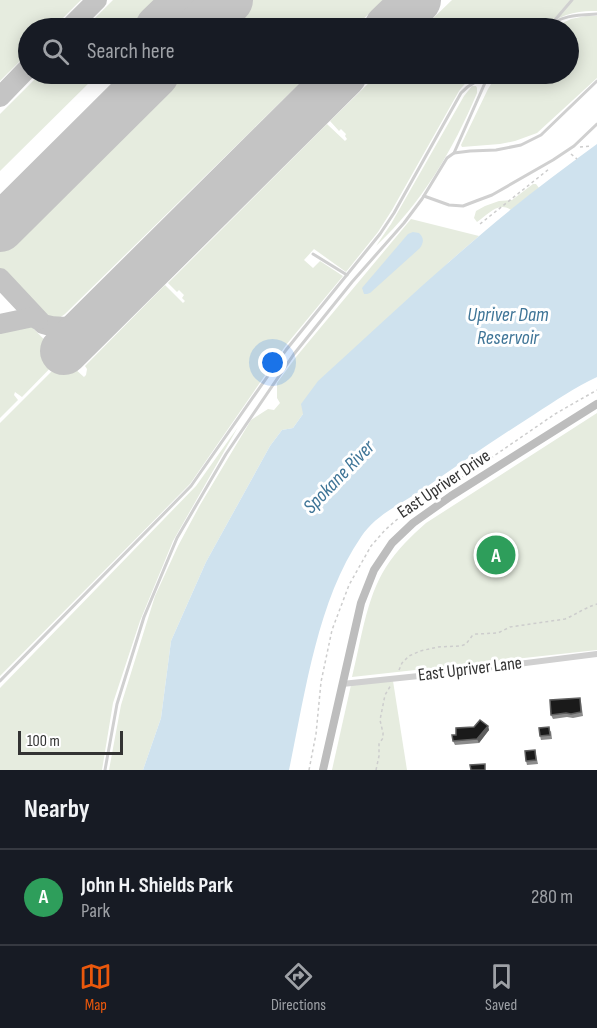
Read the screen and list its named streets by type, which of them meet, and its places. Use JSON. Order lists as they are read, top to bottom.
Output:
{
  "streets": {
    "main road": ["East Upriver Drive"],
    "street": ["East Upriver Lane"]
  },
  "crossings": [
    ["East Upriver Drive", "East Upriver Lane"]
  ],
  "water": ["Upriver Dam Reservoir", "Spokane River"],
  "scale_bar": "100 m",
  "page": {
    "search": "Search here",
    "pins": "A",
    "scale": "100 m",
    "heading": "Nearby",
    "list": [
      {
        "mark": "A",
        "name": "John H. Shields Park",
        "note": "Park",
        "value": "280 m"
      }
    ],
    "nav": ["Map", "Directions", "Saved"]
  }
}
